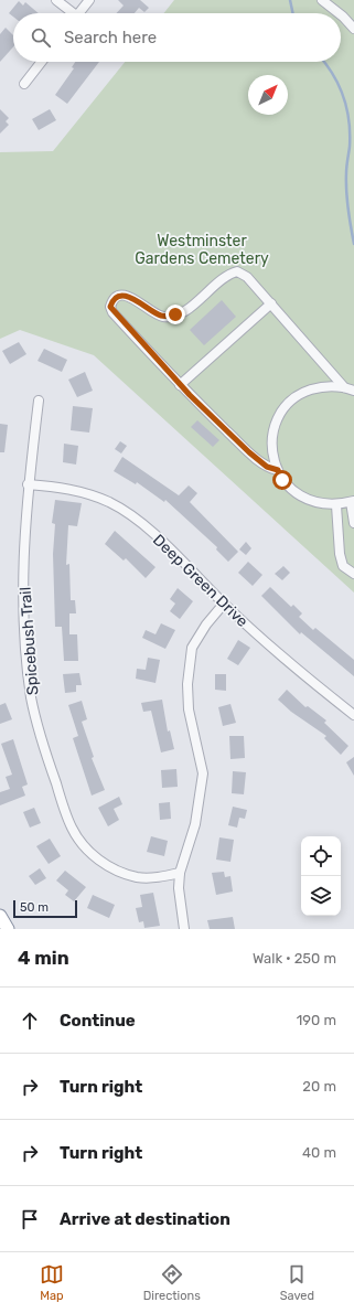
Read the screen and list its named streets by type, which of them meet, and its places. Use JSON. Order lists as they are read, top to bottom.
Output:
{
  "streets": {
    "street": ["Deep Green Drive", "Spicebush Trail"]
  },
  "crossings": [
    ["Deep Green Drive", "Spicebush Trail"]
  ],
  "parks": ["Westminster Gardens Cemetery"],
  "scale_bar": "50 m",
  "north": "top right",
  "page": {
    "search": "Search here",
    "scale": "50 m",
    "heading": ["4 min", "Walk · 250 m"],
    "list": [
      ["Continue", "190 m"],
      ["Turn right", "20 m"],
      ["Turn right", "40 m"],
      "Arrive at destination"
    ],
    "nav": ["Map", "Directions", "Saved"]
  }
}
